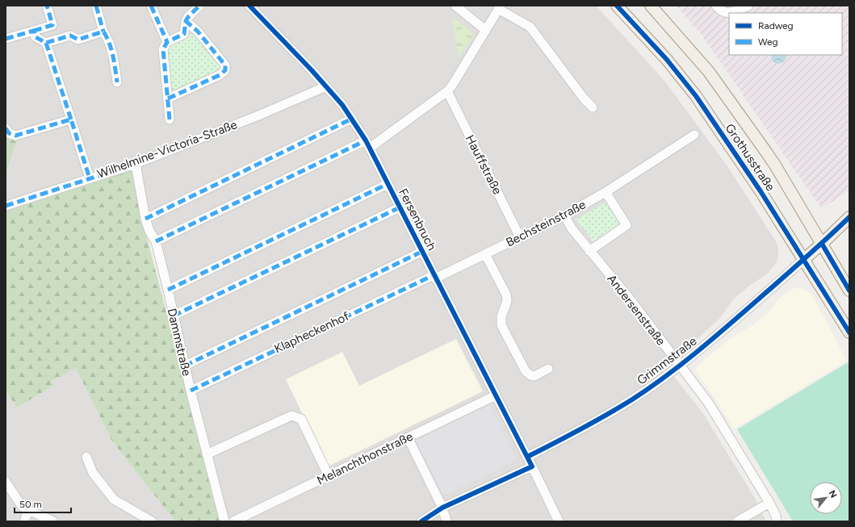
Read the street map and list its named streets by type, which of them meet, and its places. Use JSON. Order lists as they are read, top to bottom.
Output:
{
  "streets": {
    "main road": ["Grothusstraße"],
    "street": [
      "Wilhelmine-Victoria-Straße",
      "Hauffstraße",
      "Fersenbruch",
      "Bechsteinstraße",
      "Andersenstraße",
      "Klapheckenhof",
      "Dammstraße",
      "Grimmstraße",
      "Melanchthonstraße"
    ]
  },
  "crossings": [
    ["Wilhelmine-Victoria-Straße", "Fersenbruch"],
    ["Wilhelmine-Victoria-Straße", "Dammstraße"],
    ["Grothusstraße", "Grimmstraße"],
    ["Hauffstraße", "Bechsteinstraße"],
    ["Fersenbruch", "Bechsteinstraße"],
    ["Fersenbruch", "Klapheckenhof"],
    ["Fersenbruch", "Grimmstraße"],
    ["Fersenbruch", "Melanchthonstraße"],
    ["Bechsteinstraße", "Andersenstraße"],
    ["Bechsteinstraße", "Klapheckenhof"],
    ["Andersenstraße", "Grimmstraße"],
    ["Klapheckenhof", "Dammstraße"]
  ],
  "legend": ["Radweg", "Weg"],
  "scale_bar": "50 m",
  "north": "top right"
}
